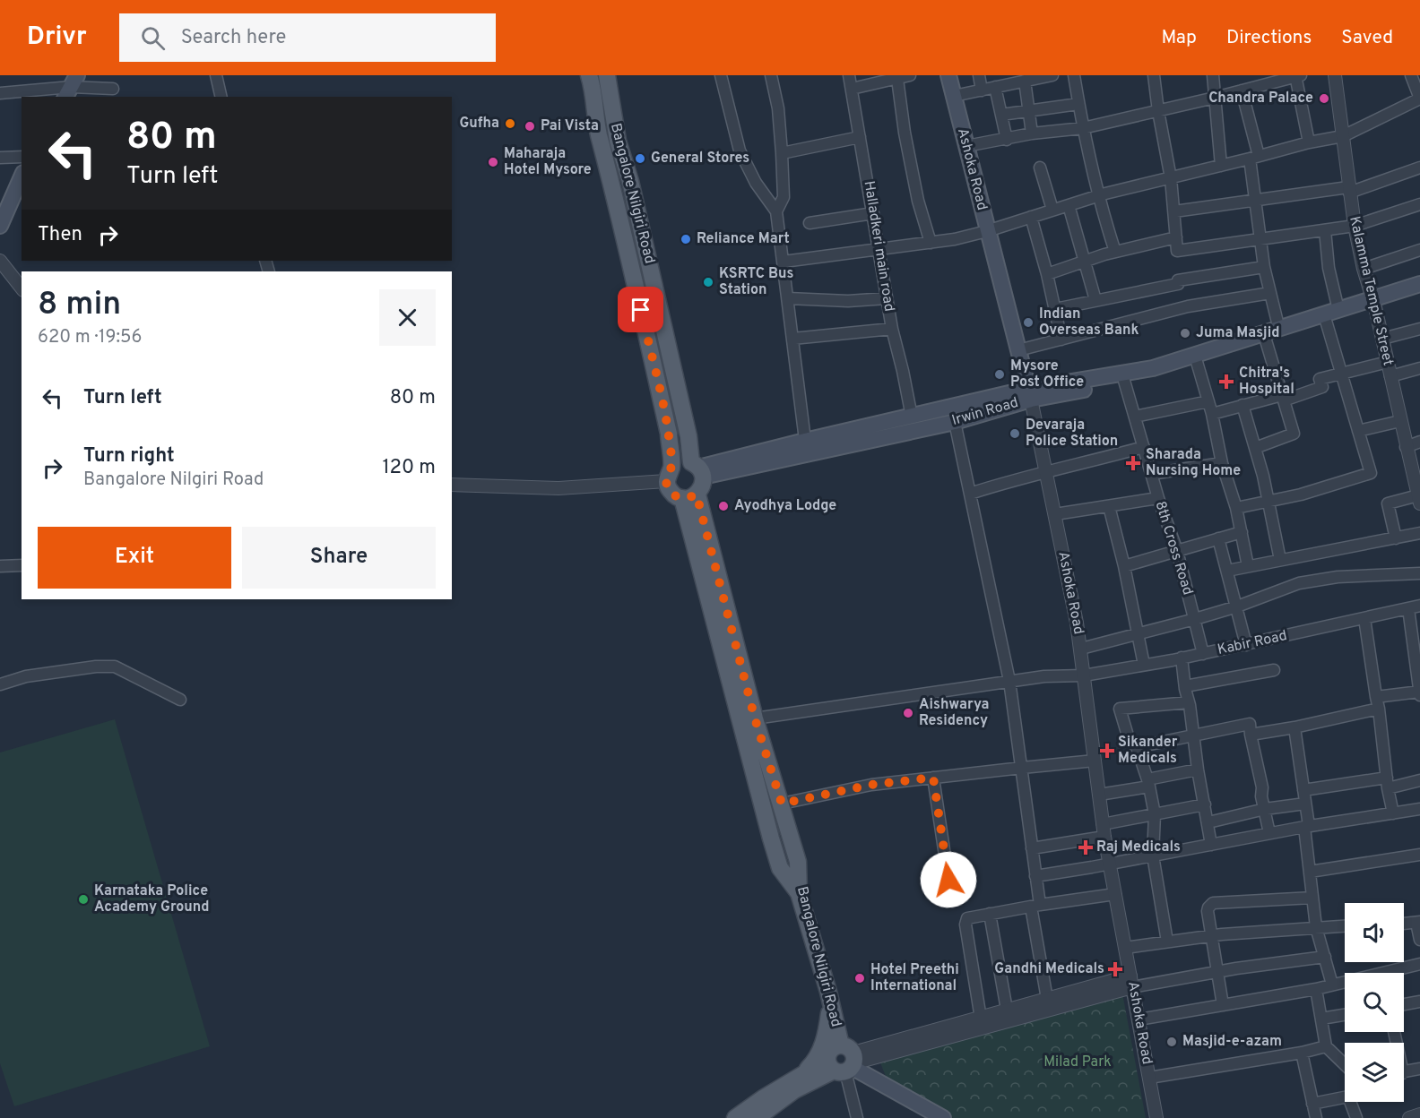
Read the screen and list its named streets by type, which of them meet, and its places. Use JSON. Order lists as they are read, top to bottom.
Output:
{
  "streets": {
    "main road": ["Ashoka Road", "Bangalore Nilgiri Road", "Irwin Road"],
    "street": [
      "Halladkeri main road",
      "Kalamma Temple Street",
      "8th Cross Road",
      "Kabir Road"
    ]
  },
  "crossings": [
    ["Ashoka Road", "Irwin Road"],
    ["Ashoka Road", "Kabir Road"],
    ["Bangalore Nilgiri Road", "Irwin Road"],
    ["Bangalore Nilgiri Road", "Kabir Road"],
    ["Halladkeri main road", "Irwin Road"],
    ["Kalamma Temple Street", "Irwin Road"],
    ["Irwin Road", "8th Cross Road"],
    ["8th Cross Road", "Kabir Road"]
  ],
  "parks": ["Milad Park"],
  "places": {
    "other": [
      "Chandra Palace",
      "Gufha",
      "Pai Vista",
      "General Stores",
      "Maharaja Hotel Mysore",
      "Reliance Mart",
      "KSRTC Bus Station",
      "Indian Overseas Bank",
      "Juma Masjid",
      "Mysore Post Office",
      "Devaraja Police Station",
      "Ayodhya Lodge",
      "Aishwarya Residency",
      "Karnataka Police Academy Ground",
      "Hotel Preethi International",
      "Masjid-e-azam"
    ],
    "health": [
      "Chitra's Hospital",
      "Sharada Nursing Home",
      "Sikander Medicals",
      "Raj Medicals",
      "Gandhi Medicals"
    ]
  },
  "page": {
    "header": "Drivr",
    "search": "Search here",
    "nav": ["Map", "Directions", "Saved"],
    "turn": ["80 m", "Turn left"],
    "then": "Then",
    "heading": ["8 min", "620 m · 19:56"],
    "list": [
      {
        "name": "Turn left",
        "value": "80 m"
      },
      {
        "name": "Turn right",
        "note": "Bangalore Nilgiri Road",
        "value": "120 m"
      }
    ],
    "buttons": ["Exit", "Share"]
  }
}
